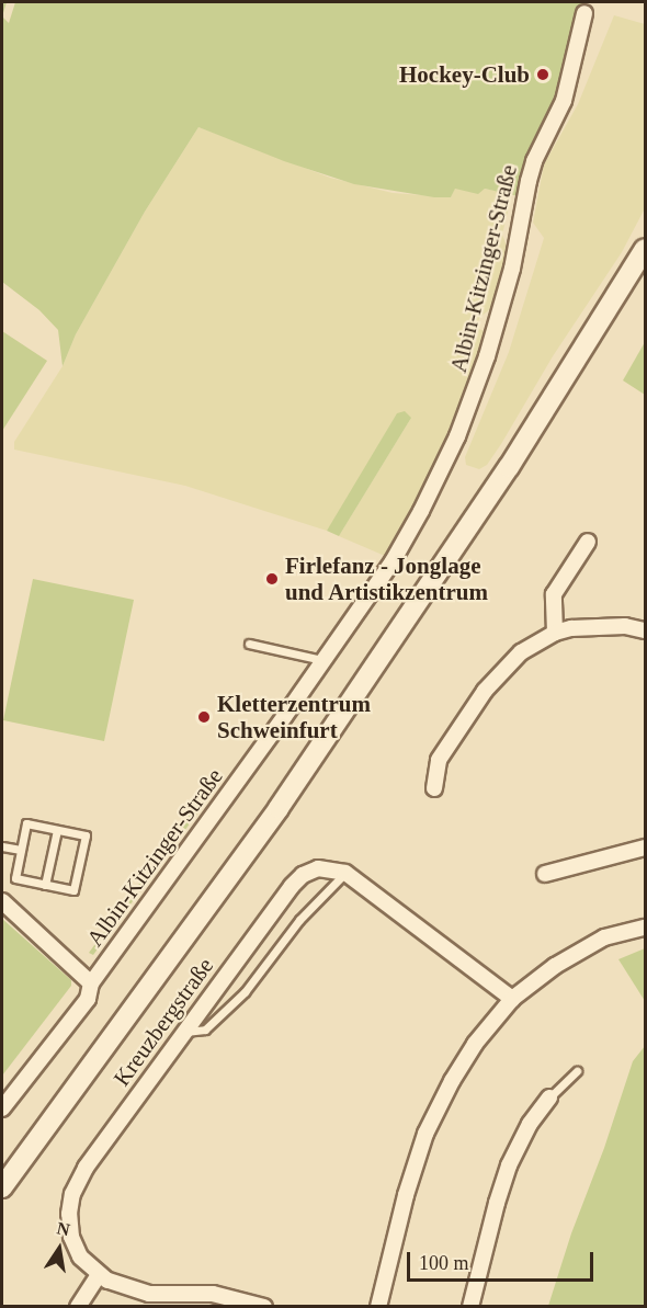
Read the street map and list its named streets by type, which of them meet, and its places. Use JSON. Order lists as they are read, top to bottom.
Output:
{
  "streets": {
    "street": ["Albin-Kitzinger-Straße", "Kreuzbergstraße"]
  },
  "places": ["Hockey-Club", "Firlefanz - Jonglage und Artistikzentrum", "Kletterzentrum Schweinfurt"],
  "scale_bar": "100 m",
  "north": "top"
}
